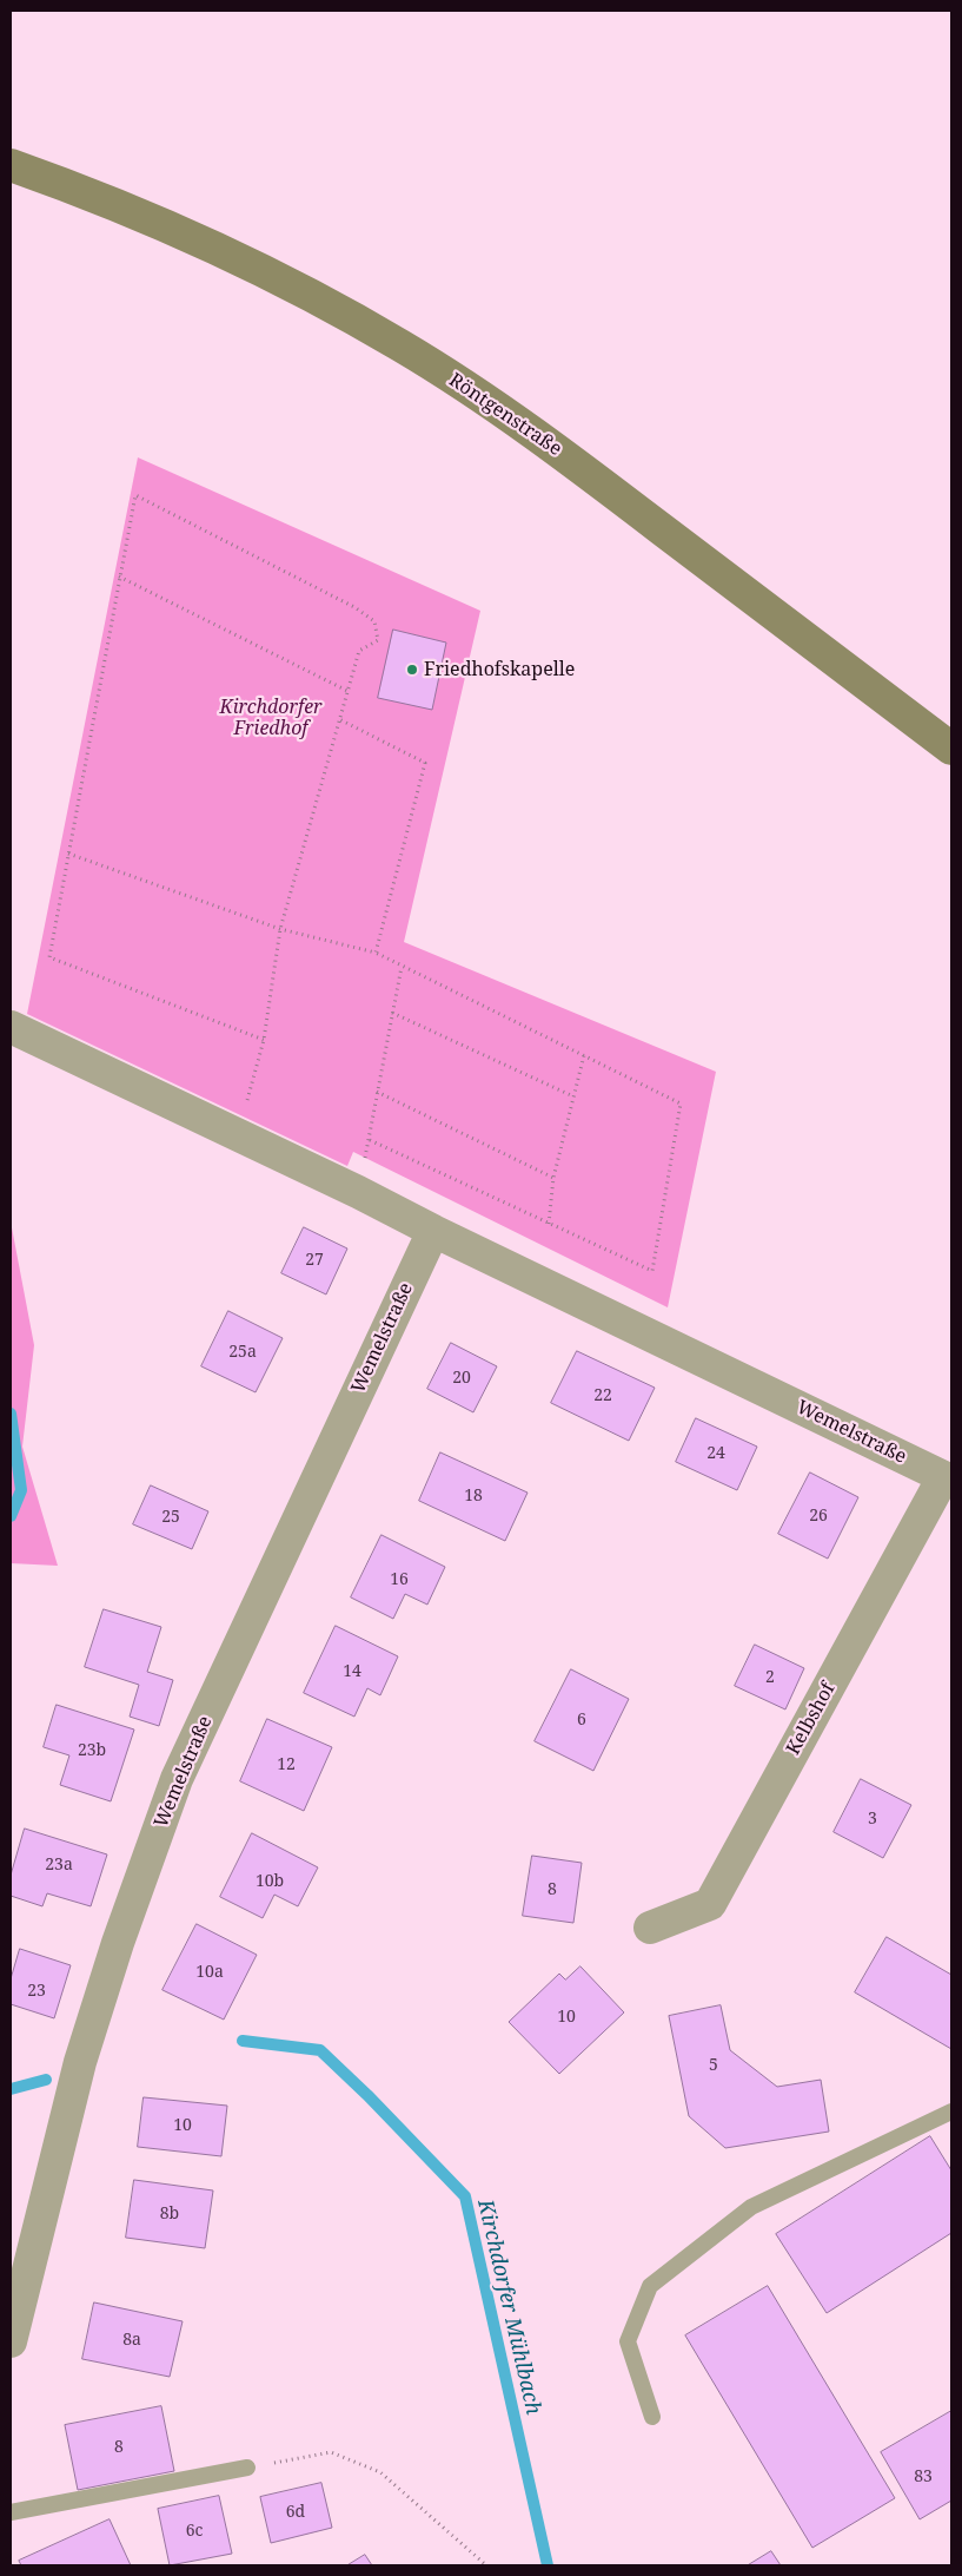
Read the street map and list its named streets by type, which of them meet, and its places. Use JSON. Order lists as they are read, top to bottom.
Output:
{
  "streets": {
    "main road": ["Röntgenstraße"],
    "street": ["Wemelstraße", "Kelbshof"]
  },
  "crossings": [
    ["Wemelstraße", "Kelbshof"]
  ],
  "water": ["Kirchdorfer Mühlbach"],
  "parks": ["Kirchdorfer Friedhof"],
  "places": ["Friedhofskapelle"],
  "house_numbers": [
    "27",
    "25a",
    "20",
    "22",
    "24",
    "18",
    "26",
    "25",
    "16",
    "14",
    "2",
    "6",
    "23b",
    "12",
    "3",
    "23a",
    "10b",
    "8",
    "10a",
    "23",
    "10",
    "5",
    "10",
    "8b",
    "8a",
    "8",
    "83",
    "6d",
    "6c"
  ]
}
